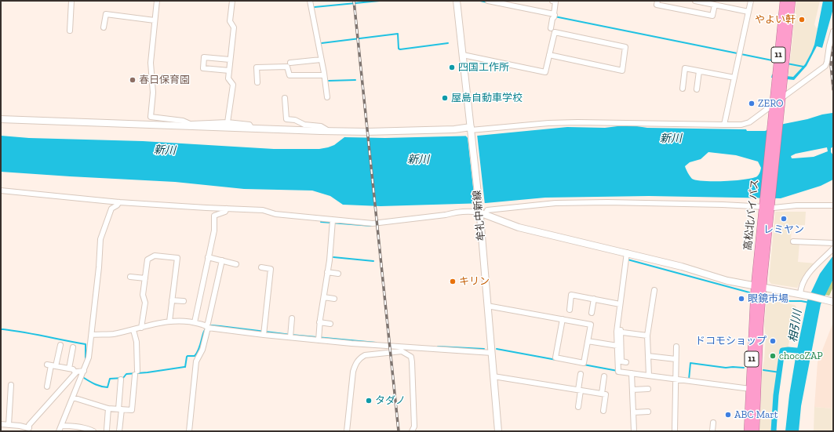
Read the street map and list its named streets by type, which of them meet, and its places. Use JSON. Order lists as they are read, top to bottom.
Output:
{
  "streets": {
    "highway": ["11", "高松北バイパス"],
    "street": ["牟礼中新線"]
  },
  "water": ["新川", "相引川"],
  "places": [
    "やよい軒",
    "四国工作所",
    "春日保育園",
    "屋島自動車学校",
    "ZERO",
    "レミヤン",
    "キリン",
    "眼鏡市場",
    "ドコモショップ",
    "chocoZAP",
    "タダノ",
    "ABC Mart"
  ]
}
